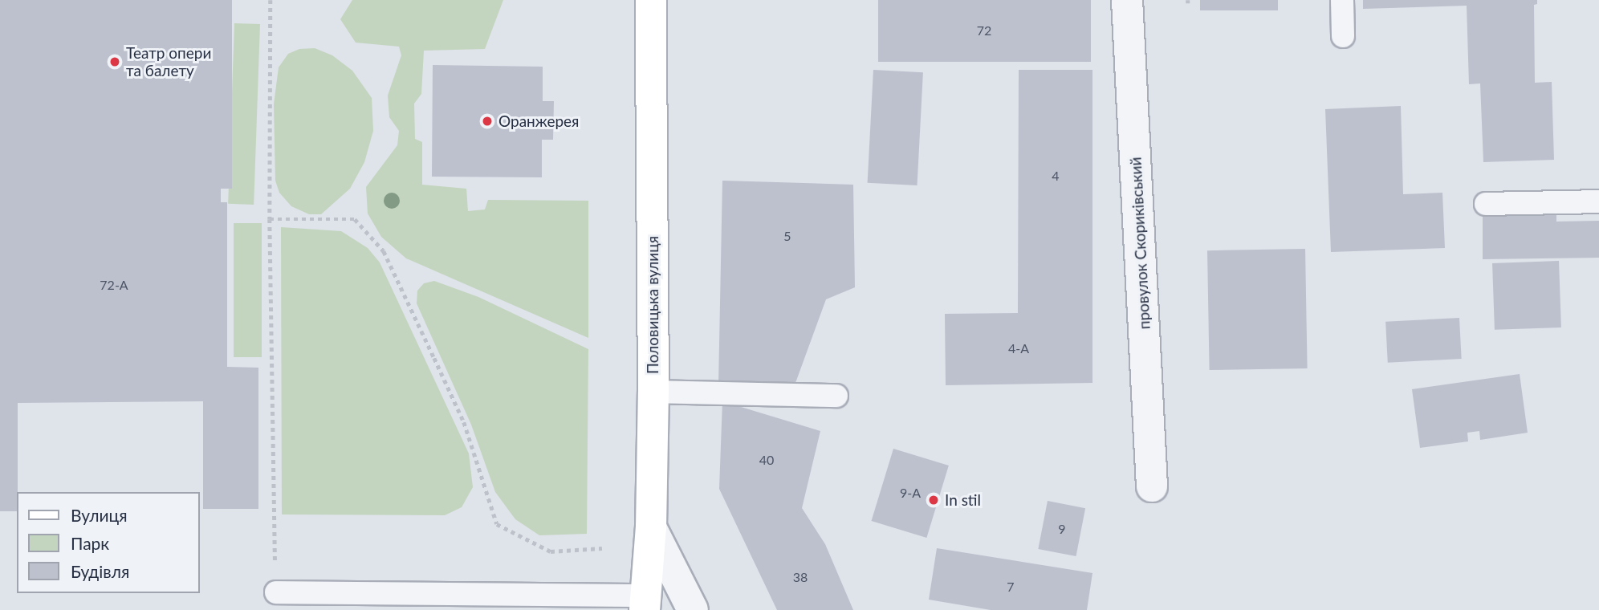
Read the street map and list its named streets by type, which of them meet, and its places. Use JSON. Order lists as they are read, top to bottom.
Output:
{
  "streets": {
    "street": ["провулок Скориківський", "Половицька вулиця"]
  },
  "places": ["Театр опери та балету", "Оранжерея", "In stil"],
  "house_numbers": [
    "72",
    "4",
    "5",
    "72-А",
    "4-А",
    "40",
    "9-А",
    "9",
    "38",
    "7"
  ],
  "legend": ["Вулиця", "Парк", "Будівля"]
}
